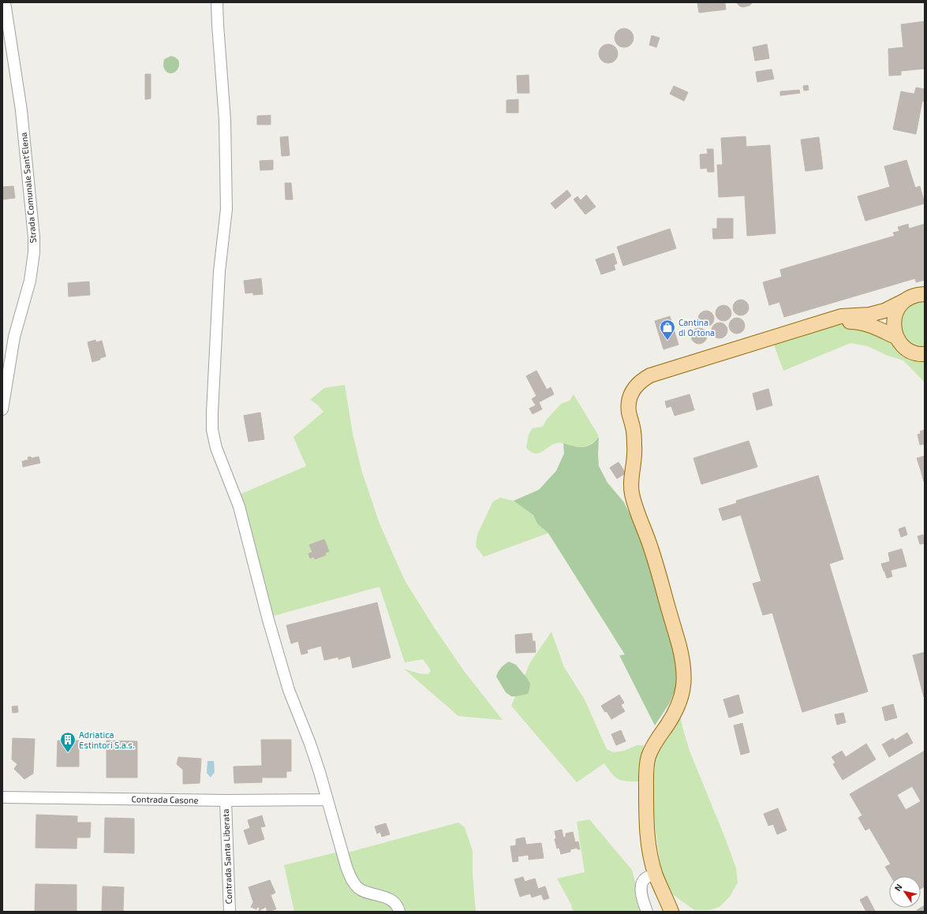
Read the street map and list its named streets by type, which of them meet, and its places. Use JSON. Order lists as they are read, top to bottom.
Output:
{
  "streets": {
    "street": ["Strada Comunale Sant'Elena", "Contrada Casone", "Contrada Santa Liberata"]
  },
  "crossings": [
    ["Contrada Casone", "Contrada Santa Liberata"]
  ],
  "places": {
    "shop": ["Cantina di Ortona"],
    "building": ["Adriatica Estintori S.a.s."]
  },
  "north": "top left"
}
